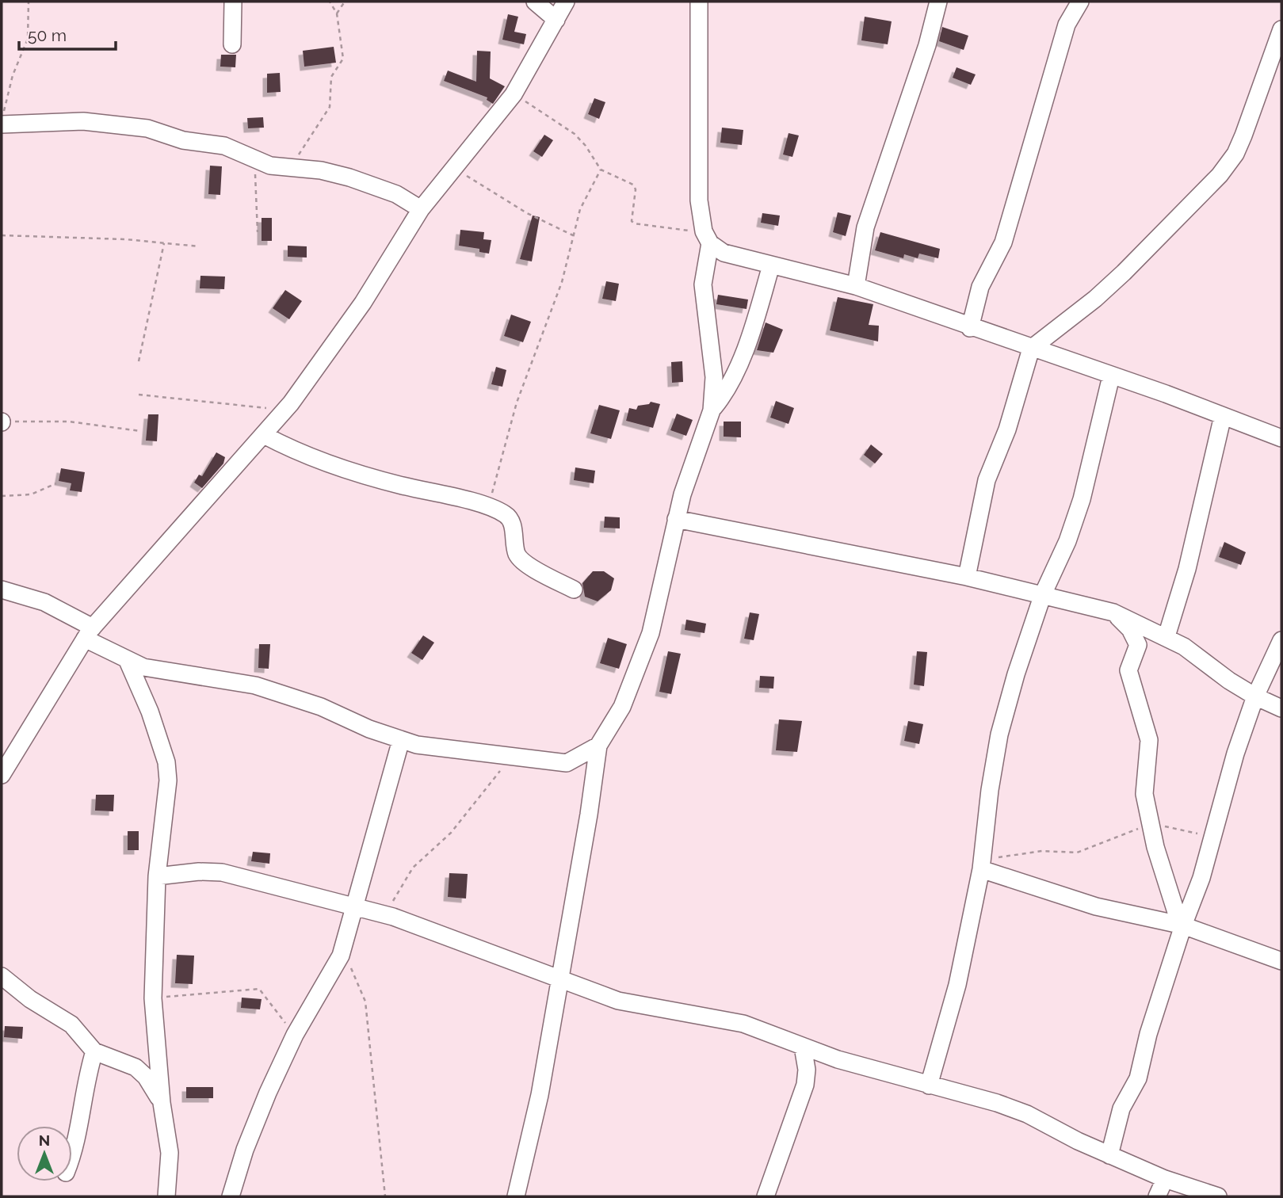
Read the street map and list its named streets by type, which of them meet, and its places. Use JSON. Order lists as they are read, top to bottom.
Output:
{
  "scale_bar": "50 m",
  "north": "top"
}
